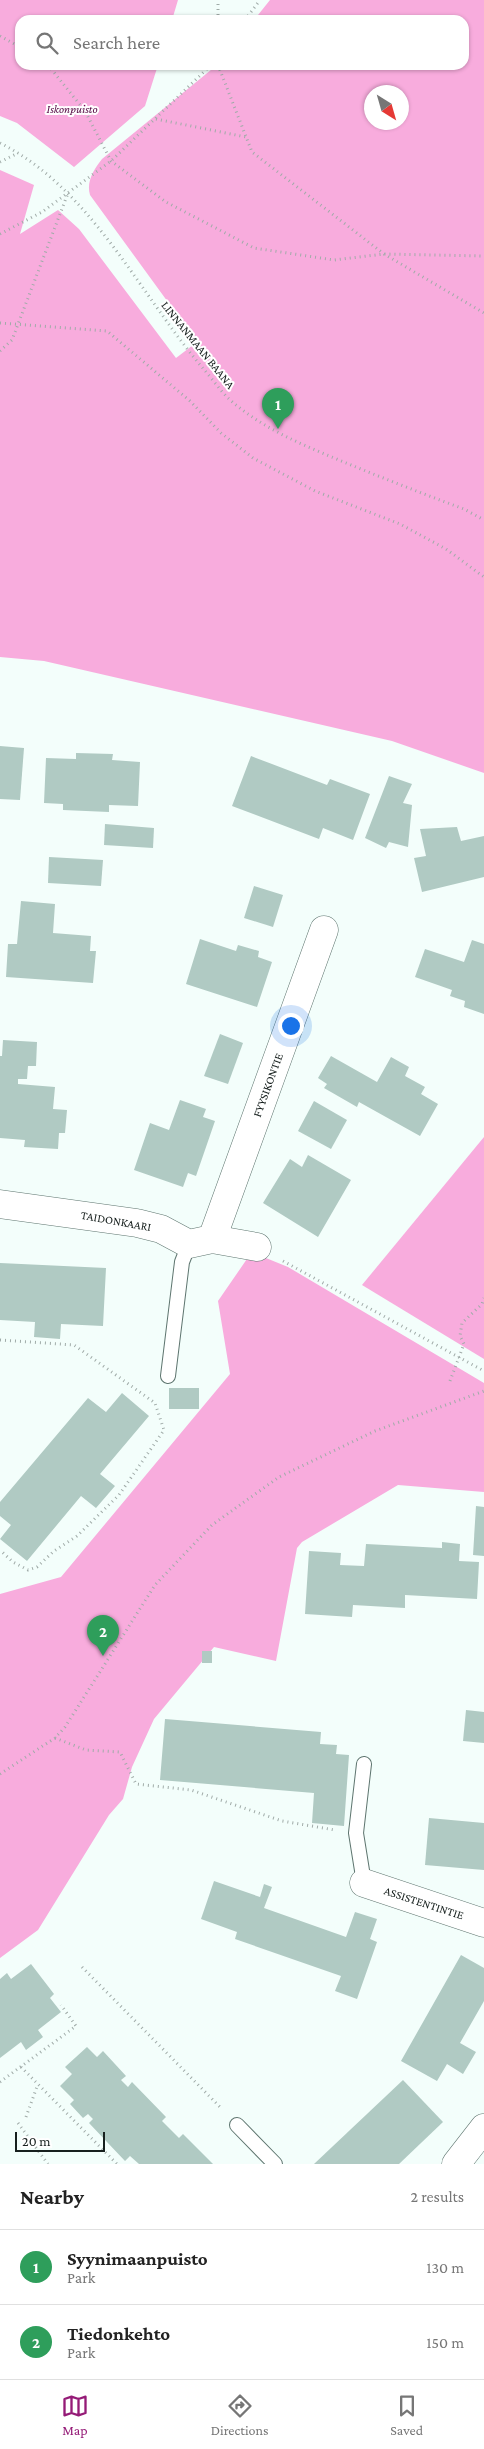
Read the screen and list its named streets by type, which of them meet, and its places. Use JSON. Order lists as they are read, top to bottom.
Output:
{
  "streets": {
    "street": ["FYYSIKONTIE", "TAIDONKAARI", "ASSISTENTINTIE"],
    "path": ["LINNANMAAN BAANA"]
  },
  "crossings": [
    ["FYYSIKONTIE", "TAIDONKAARI"]
  ],
  "parks": ["Iskonpuisto"],
  "scale_bar": "20 m",
  "north": "bottom right",
  "page": {
    "search": "Search here",
    "pins": ["1", "2"],
    "scale": "20 m",
    "heading": ["Nearby", "2 results"],
    "list": [
      {
        "mark": "1",
        "name": "Syynimaanpuisto",
        "note": "Park",
        "value": "130 m"
      },
      {
        "mark": "2",
        "name": "Tiedonkehto",
        "note": "Park",
        "value": "150 m"
      }
    ],
    "nav": ["Map", "Directions", "Saved"]
  }
}
